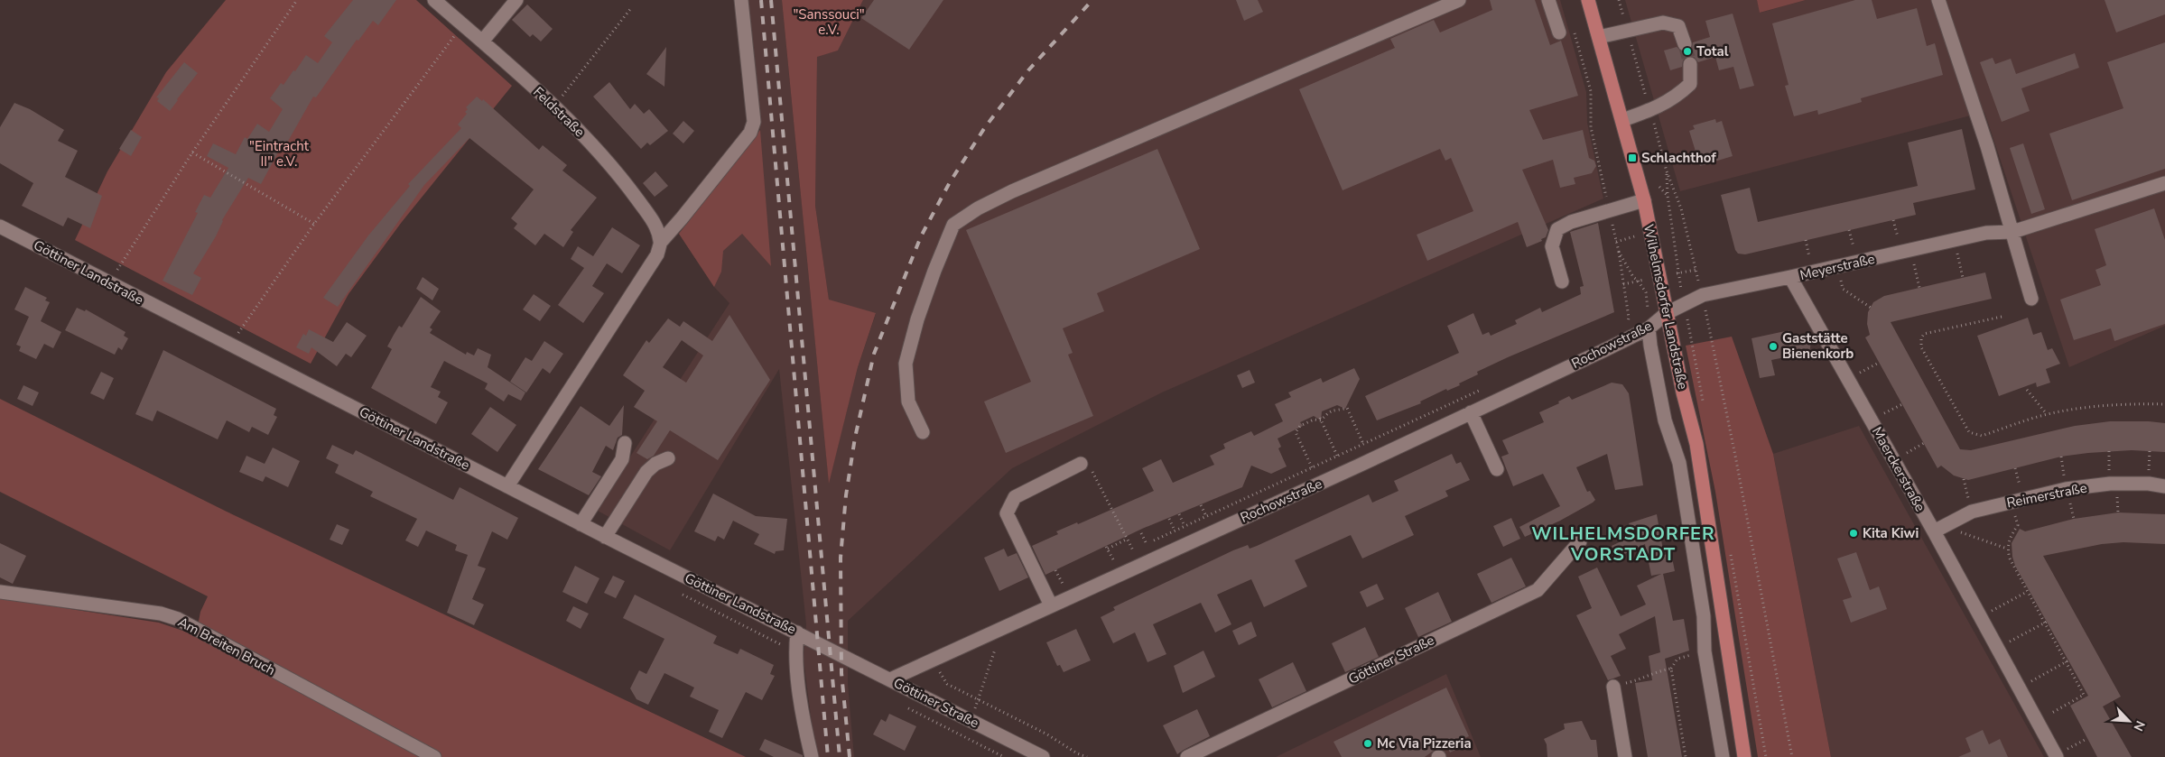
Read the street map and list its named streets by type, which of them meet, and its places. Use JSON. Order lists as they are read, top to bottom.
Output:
{
  "streets": {
    "main road": ["Wilhelmsdorfer Landstraße"],
    "street": [
      "Feldstraße",
      "Meyerstraße",
      "Göttiner Landstraße",
      "Rochowstraße",
      "Maerckerstraße",
      "Reimerstraße",
      "Am Breiten Bruch",
      "Göttiner Straße"
    ]
  },
  "crossings": [
    ["Meyerstraße", "Wilhelmsdorfer Landstraße"],
    ["Meyerstraße", "Rochowstraße"],
    ["Meyerstraße", "Maerckerstraße"],
    ["Göttiner Landstraße", "Göttiner Straße"],
    ["Wilhelmsdorfer Landstraße", "Rochowstraße"],
    ["Rochowstraße", "Göttiner Straße"],
    ["Maerckerstraße", "Reimerstraße"]
  ],
  "districts": ["WILHELMSDORFER VORSTADT"],
  "parks": ["\"Sanssouci\" e.V.", "\"Eintracht II\" e.V."],
  "places": {
    "other": [
      "Total",
      "Gaststätte Bienenkorb",
      "Kita Kiwi",
      "Mc Via Pizzeria"
    ],
    "transit": ["Schlachthof"]
  },
  "north": "bottom right"
}
